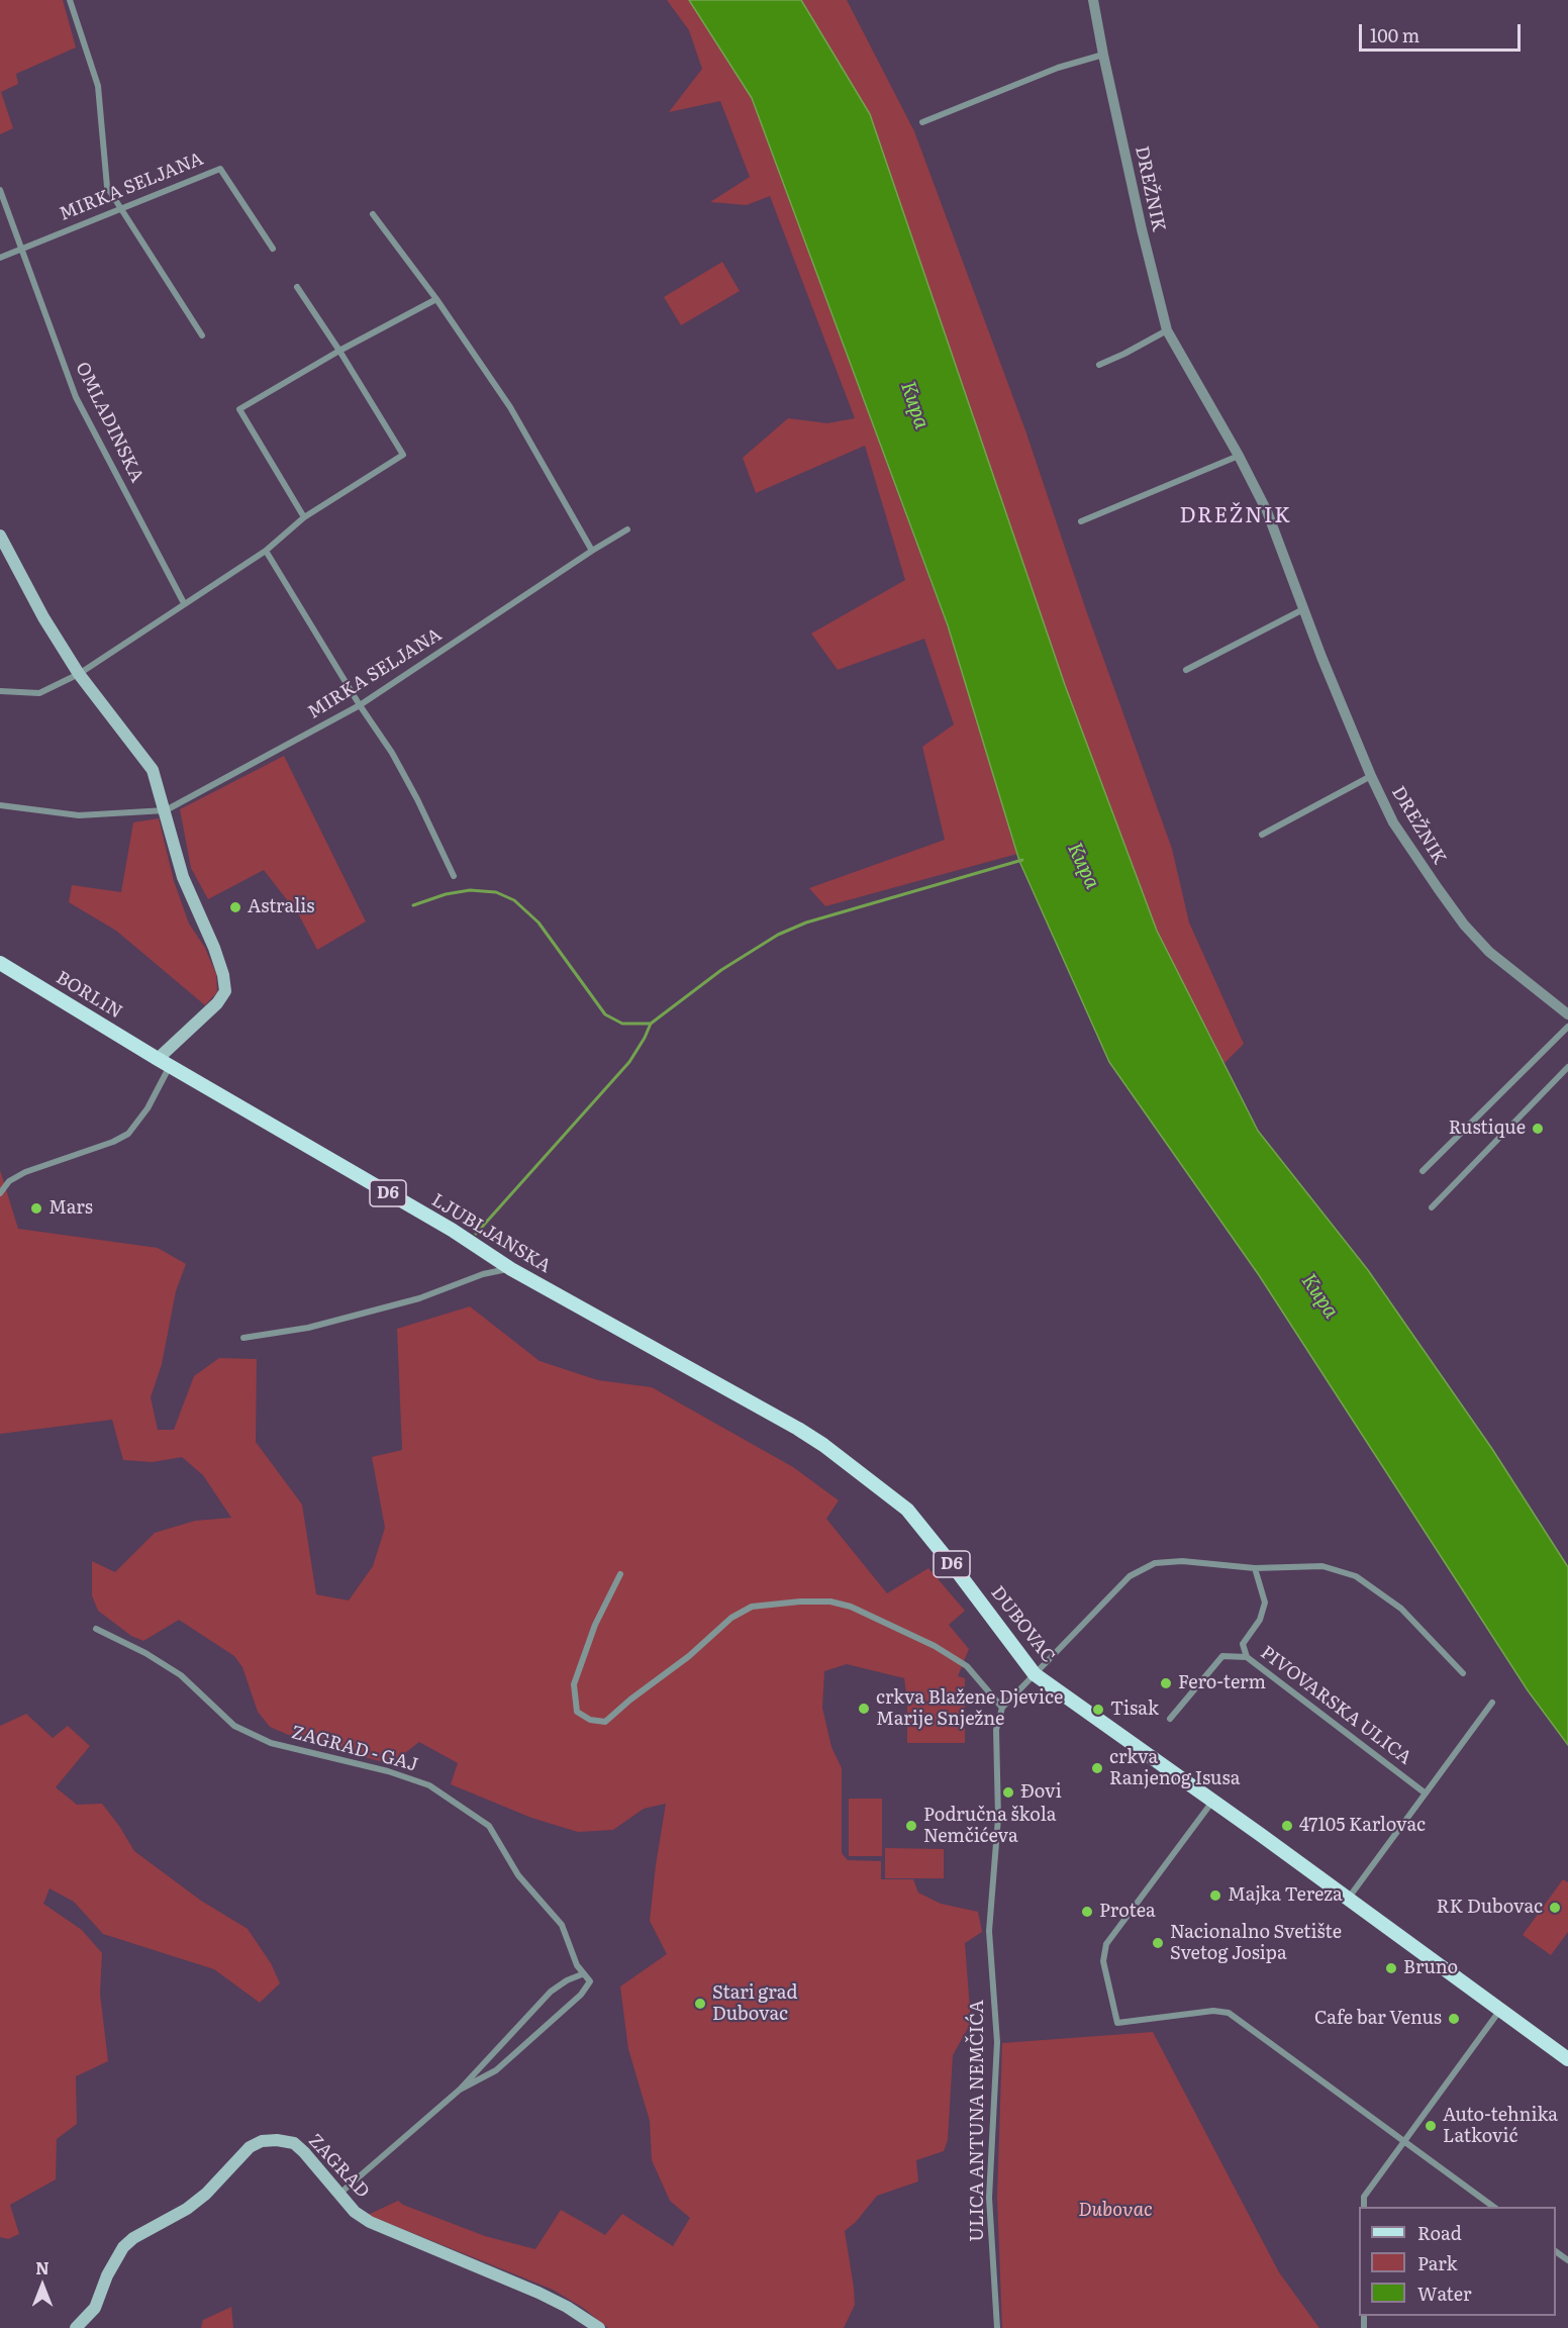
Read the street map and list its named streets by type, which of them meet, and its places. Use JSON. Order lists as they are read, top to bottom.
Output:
{
  "streets": {
    "main road": [
      "BORLIN",
      "D6",
      "LJUBLJANSKA",
      "DUBOVAC",
      "ZAGRAD"
    ],
    "street": [
      "MIRKA SELJANA",
      "DREŽNIK",
      "OMLADINSKA",
      "PIVOVARSKA ULICA",
      "ZAGRAD - GAJ",
      "ULICA ANTUNA NEMČIĆA"
    ]
  },
  "crossings": [
    ["MIRKA SELJANA", "OMLADINSKA"],
    ["BORLIN", "LJUBLJANSKA"],
    ["D6", "DUBOVAC"],
    ["LJUBLJANSKA", "DUBOVAC"],
    ["ZAGRAD - GAJ", "ZAGRAD"]
  ],
  "districts": ["DREŽNIK"],
  "water": ["Kupa"],
  "parks": ["Dubovac"],
  "places": [
    "Astralis",
    "Rustique",
    "Mars",
    "Fero-term",
    "crkva Blažene Djevice Marije Snježne",
    "Tisak",
    "crkva Ranjenog Isusa",
    "Đovi",
    "Područna škola Nemčićeva",
    "47105 Karlovac",
    "Majka Tereza",
    "RK Dubovac",
    "Protea",
    "Nacionalno Svetište Svetog Josipa",
    "Bruno",
    "Stari grad Dubovac",
    "Cafe bar Venus",
    "Auto-tehnika Latković"
  ],
  "legend": ["Road", "Park", "Water"],
  "scale_bar": "100 m",
  "north": "top"
}
